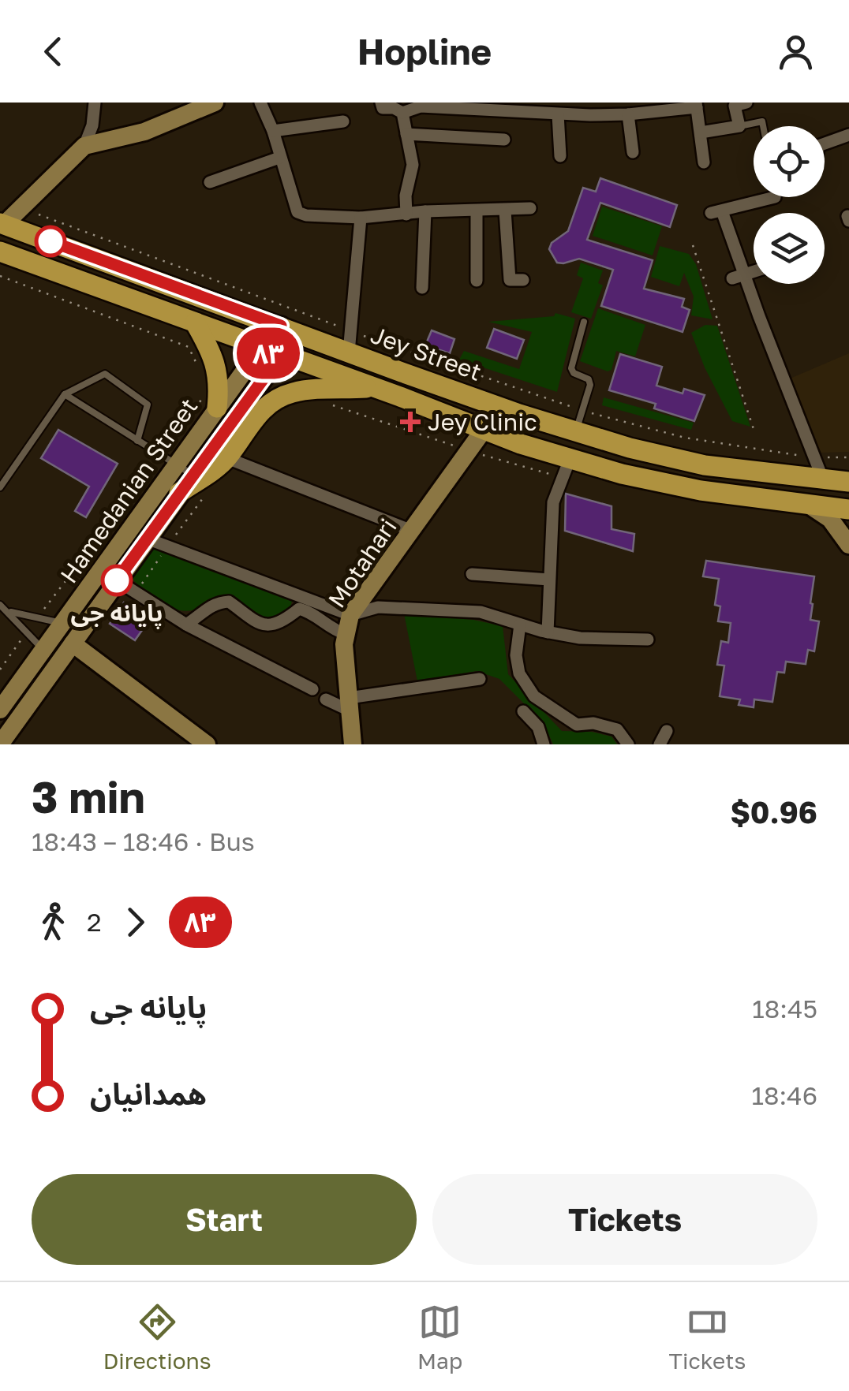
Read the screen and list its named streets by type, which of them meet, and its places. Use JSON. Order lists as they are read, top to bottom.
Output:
{
  "streets": {
    "main road": ["Jey Street", "Hamedanian Street", "Motahari"]
  },
  "places": {
    "health": ["Jey Clinic"],
    "other": ["پایانه جی"]
  },
  "lines": ["bus line ۸۳"],
  "page": {
    "header": "Hopline",
    "on_map": "۸۳",
    "heading": ["3 min", "18:43 – 18:46 · Bus", "$0.96"],
    "legs": ["2", "۸۳"],
    "list": [
      {
        "name": "پایانه جی",
        "value": "18:45"
      },
      {
        "name": "همدانیان",
        "value": "18:46"
      }
    ],
    "buttons": ["Start", "Tickets"],
    "tabs": ["Directions", "Map", "Tickets"]
  }
}
